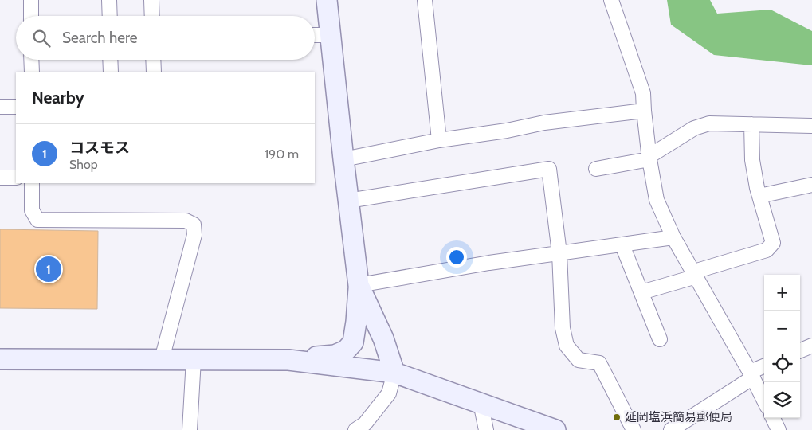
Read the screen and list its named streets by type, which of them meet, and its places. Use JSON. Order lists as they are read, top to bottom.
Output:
{
  "places": ["延岡塩浜簡易郵便局"],
  "page": {
    "search": "Search here",
    "heading": "Nearby",
    "list": [
      {
        "mark": "1",
        "name": "コスモス",
        "note": "Shop",
        "value": "190 m"
      }
    ],
    "pins": "1",
    "map_buttons": ["+", "−"]
  }
}
